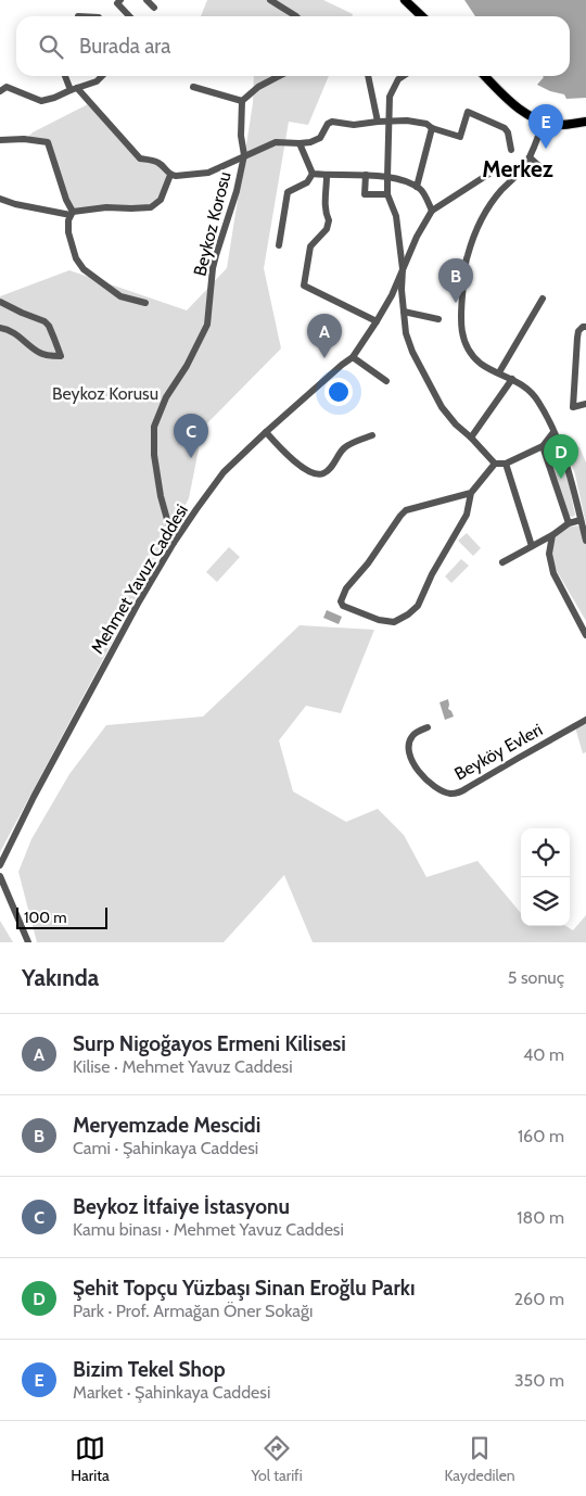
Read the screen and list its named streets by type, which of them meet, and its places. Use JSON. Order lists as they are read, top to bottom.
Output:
{
  "streets": {
    "street": ["Beykoz Korosu", "Mehmet Yavuz Caddesi", "Beyköy Evleri"]
  },
  "crossings": [
    ["Beykoz Korosu", "Mehmet Yavuz Caddesi"]
  ],
  "districts": ["Merkez"],
  "parks": ["Beykoz Korusu"],
  "scale_bar": "100 m",
  "page": {
    "search": "Burada ara",
    "pins": [
      "E",
      "B",
      "A",
      "C",
      "D"
    ],
    "scale": "100 m",
    "heading": ["Yakında", "5 sonuç"],
    "list": [
      {
        "mark": "A",
        "name": "Surp Nigoğayos Ermeni Kilisesi",
        "note": "Kilise · Mehmet Yavuz Caddesi",
        "value": "40 m"
      },
      {
        "mark": "B",
        "name": "Meryemzade Mescidi",
        "note": "Cami · Şahinkaya Caddesi",
        "value": "160 m"
      },
      {
        "mark": "C",
        "name": "Beykoz İtfaiye İstasyonu",
        "note": "Kamu binası · Mehmet Yavuz Caddesi",
        "value": "180 m"
      },
      {
        "mark": "D",
        "name": "Şehit Topçu Yüzbaşı Sinan Eroğlu Parkı",
        "note": "Park · Prof. Armağan Öner Sokağı",
        "value": "260 m"
      },
      {
        "mark": "E",
        "name": "Bizim Tekel Shop",
        "note": "Market · Şahinkaya Caddesi",
        "value": "350 m"
      }
    ],
    "nav": ["Harita", "Yol tarifi", "Kaydedilen"]
  }
}
